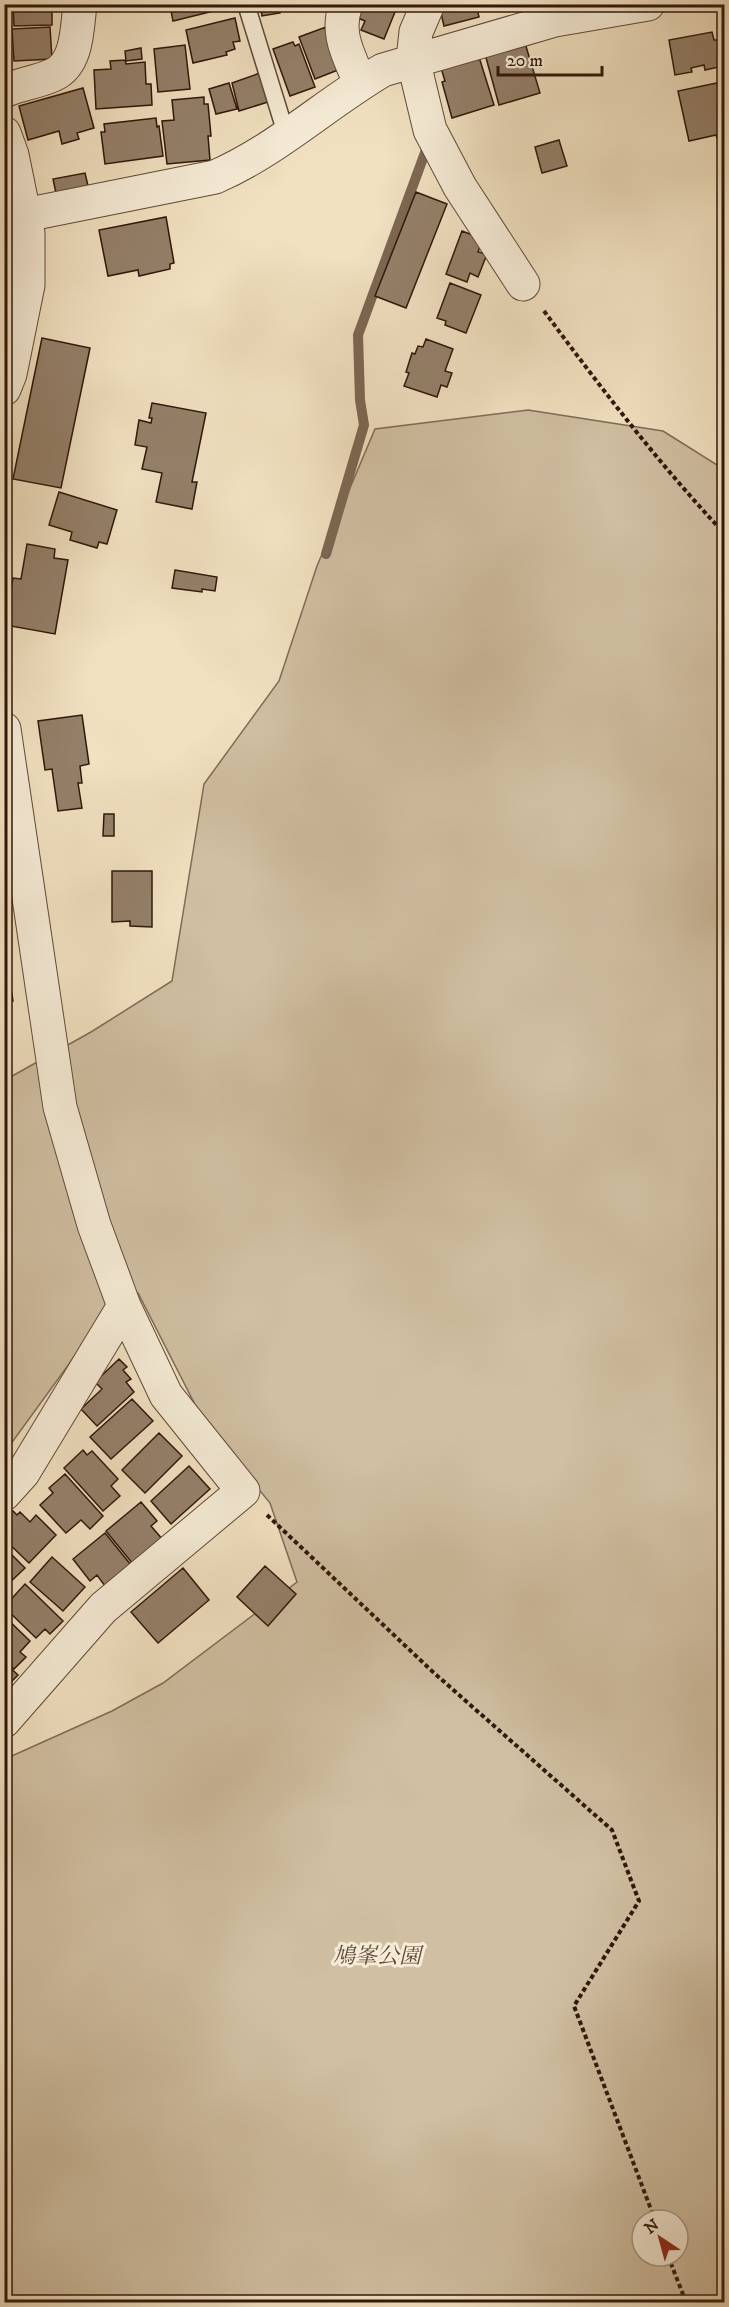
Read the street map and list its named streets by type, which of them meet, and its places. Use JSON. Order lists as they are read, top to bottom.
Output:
{
  "parks": ["鳩峯公園"],
  "scale_bar": "20 m",
  "north": "top left"
}
